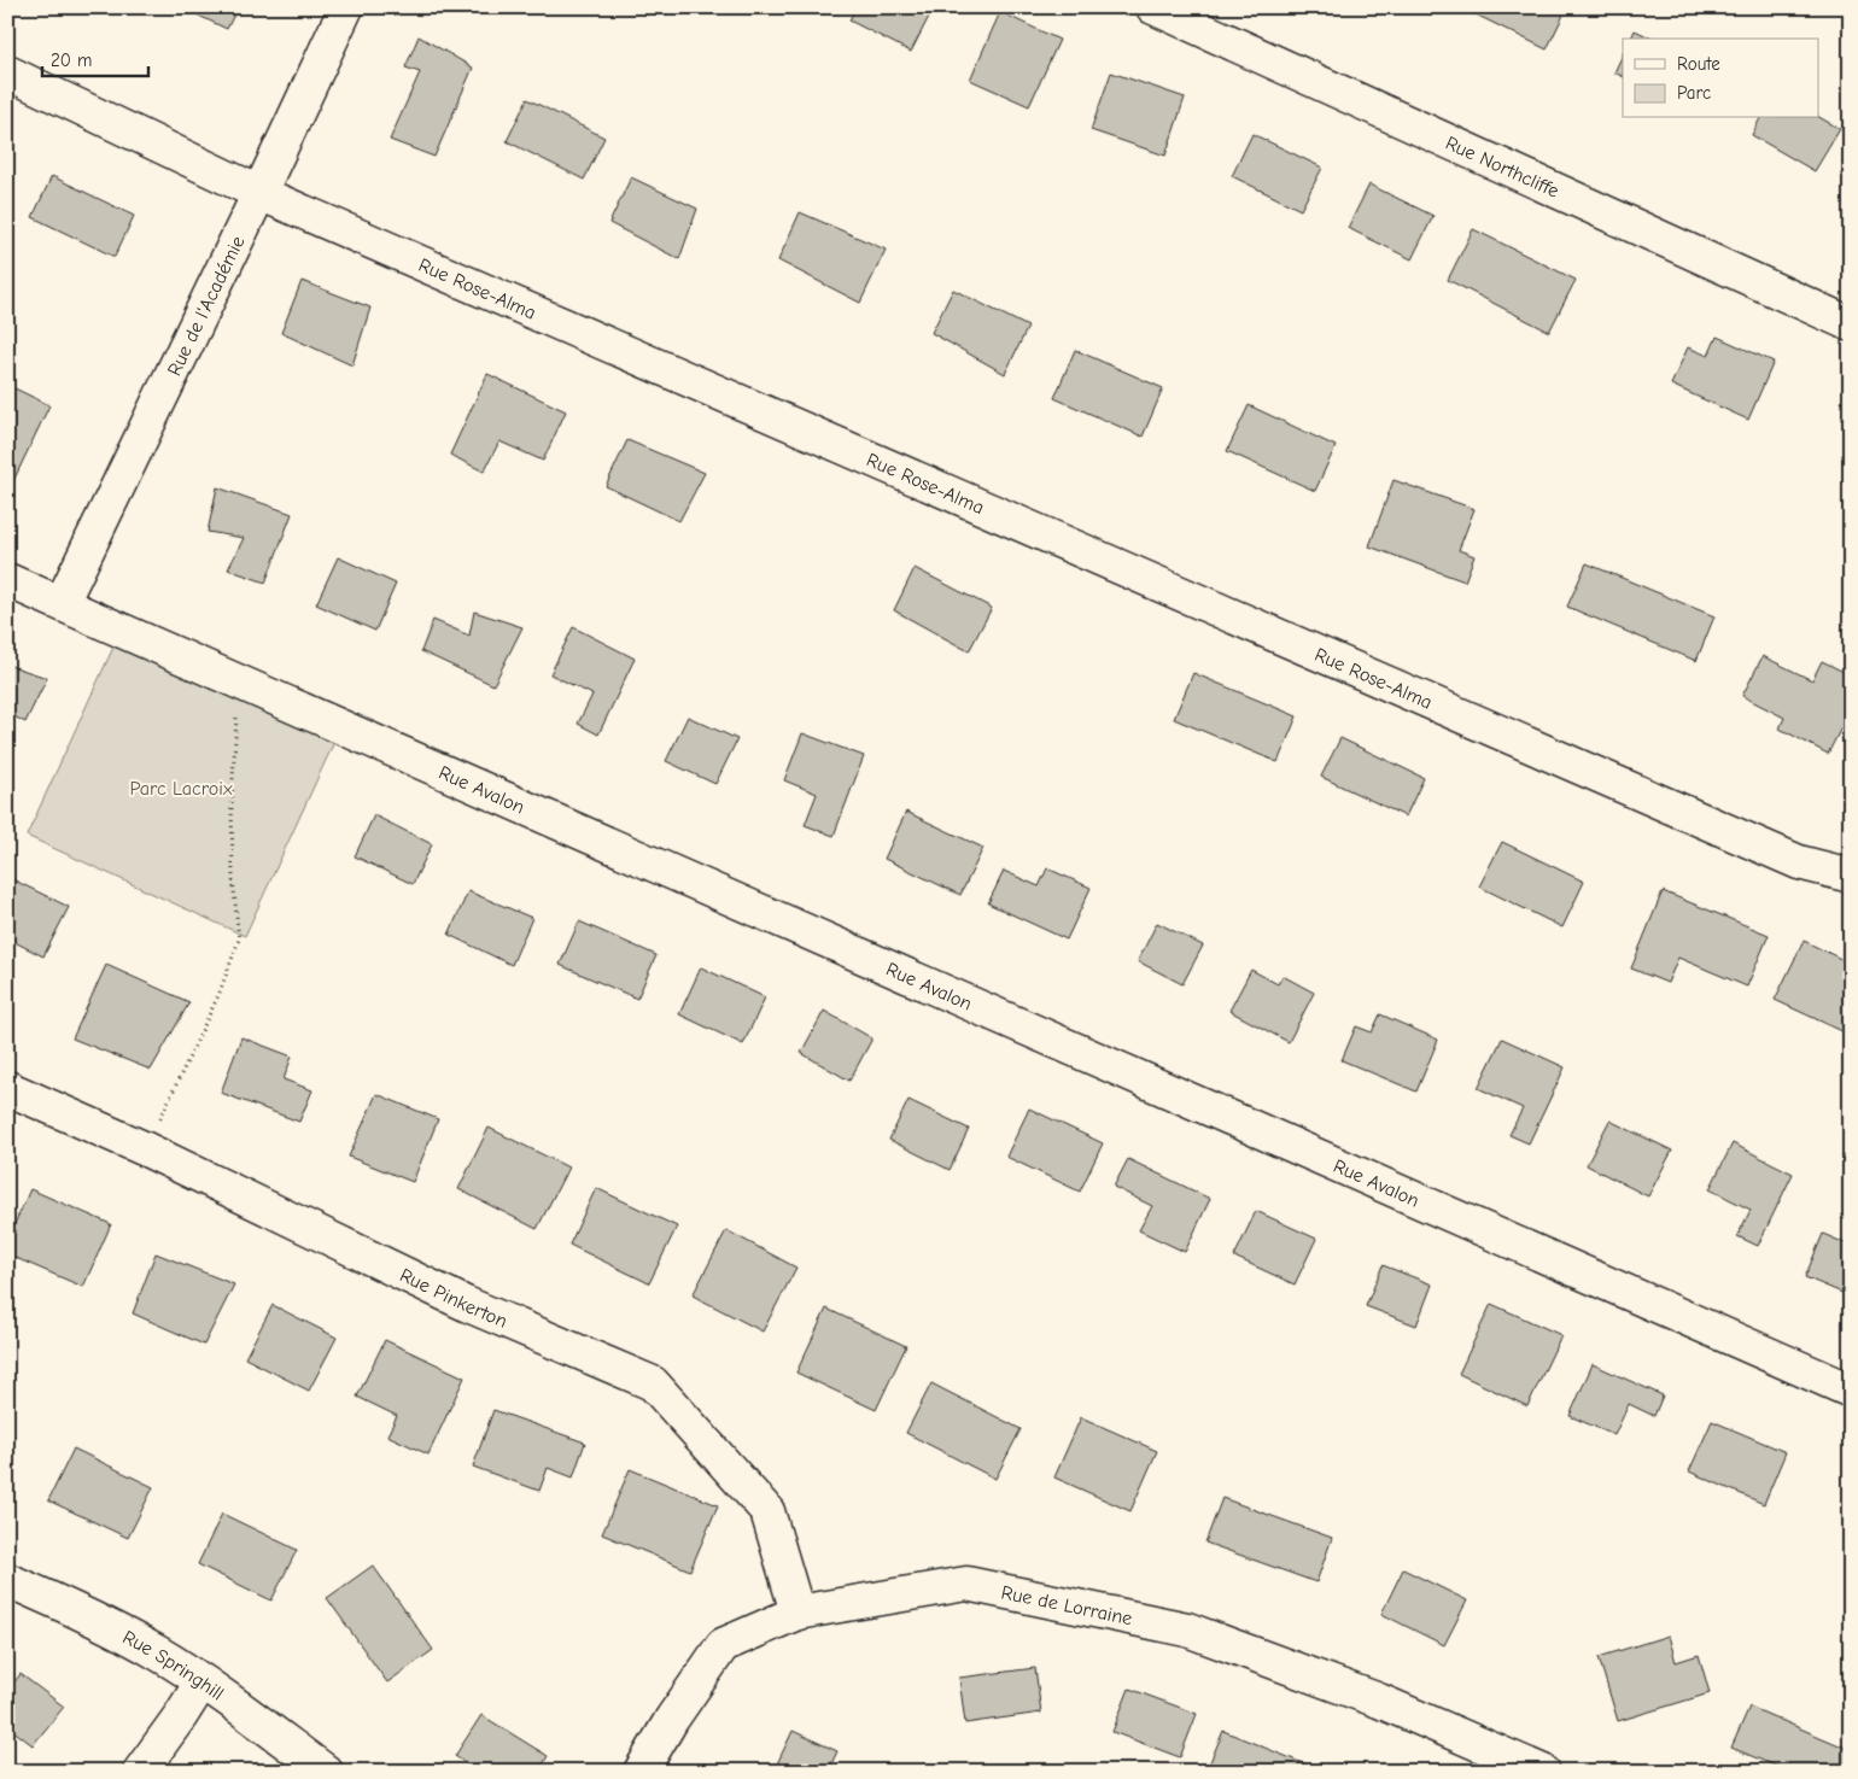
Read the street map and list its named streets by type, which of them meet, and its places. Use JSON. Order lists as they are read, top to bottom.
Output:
{
  "streets": {
    "street": [
      "Rue Northcliffe",
      "Rue Rose-Alma",
      "Rue de l'Académie",
      "Rue Avalon",
      "Rue Pinkerton",
      "Rue de Lorraine",
      "Rue Springhill"
    ]
  },
  "crossings": [
    ["Rue Rose-Alma", "Rue de l'Académie"],
    ["Rue de l'Académie", "Rue Avalon"],
    ["Rue Pinkerton", "Rue de Lorraine"]
  ],
  "parks": ["Parc Lacroix"],
  "legend": ["Route", "Parc"],
  "scale_bar": "20 m"
}
